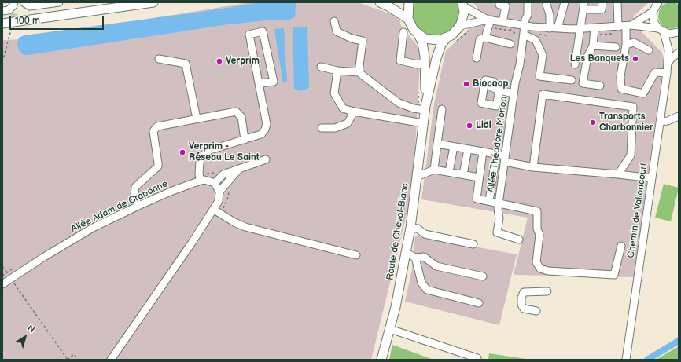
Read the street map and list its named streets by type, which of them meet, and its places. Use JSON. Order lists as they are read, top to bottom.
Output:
{
  "streets": {
    "main road": ["Route de Cheval-Blanc"],
    "street": ["Allée Théodore Monod", "Allée Adam de Craponne", "Chemin de Valloncourt"]
  },
  "places": [
    "Les Banquets",
    "Verprim",
    "Biocoop",
    "Transports Charbonnier",
    "Lidl",
    "Verprim - Réseau Le Saint"
  ],
  "scale_bar": "100 m",
  "north": "top right"
}
